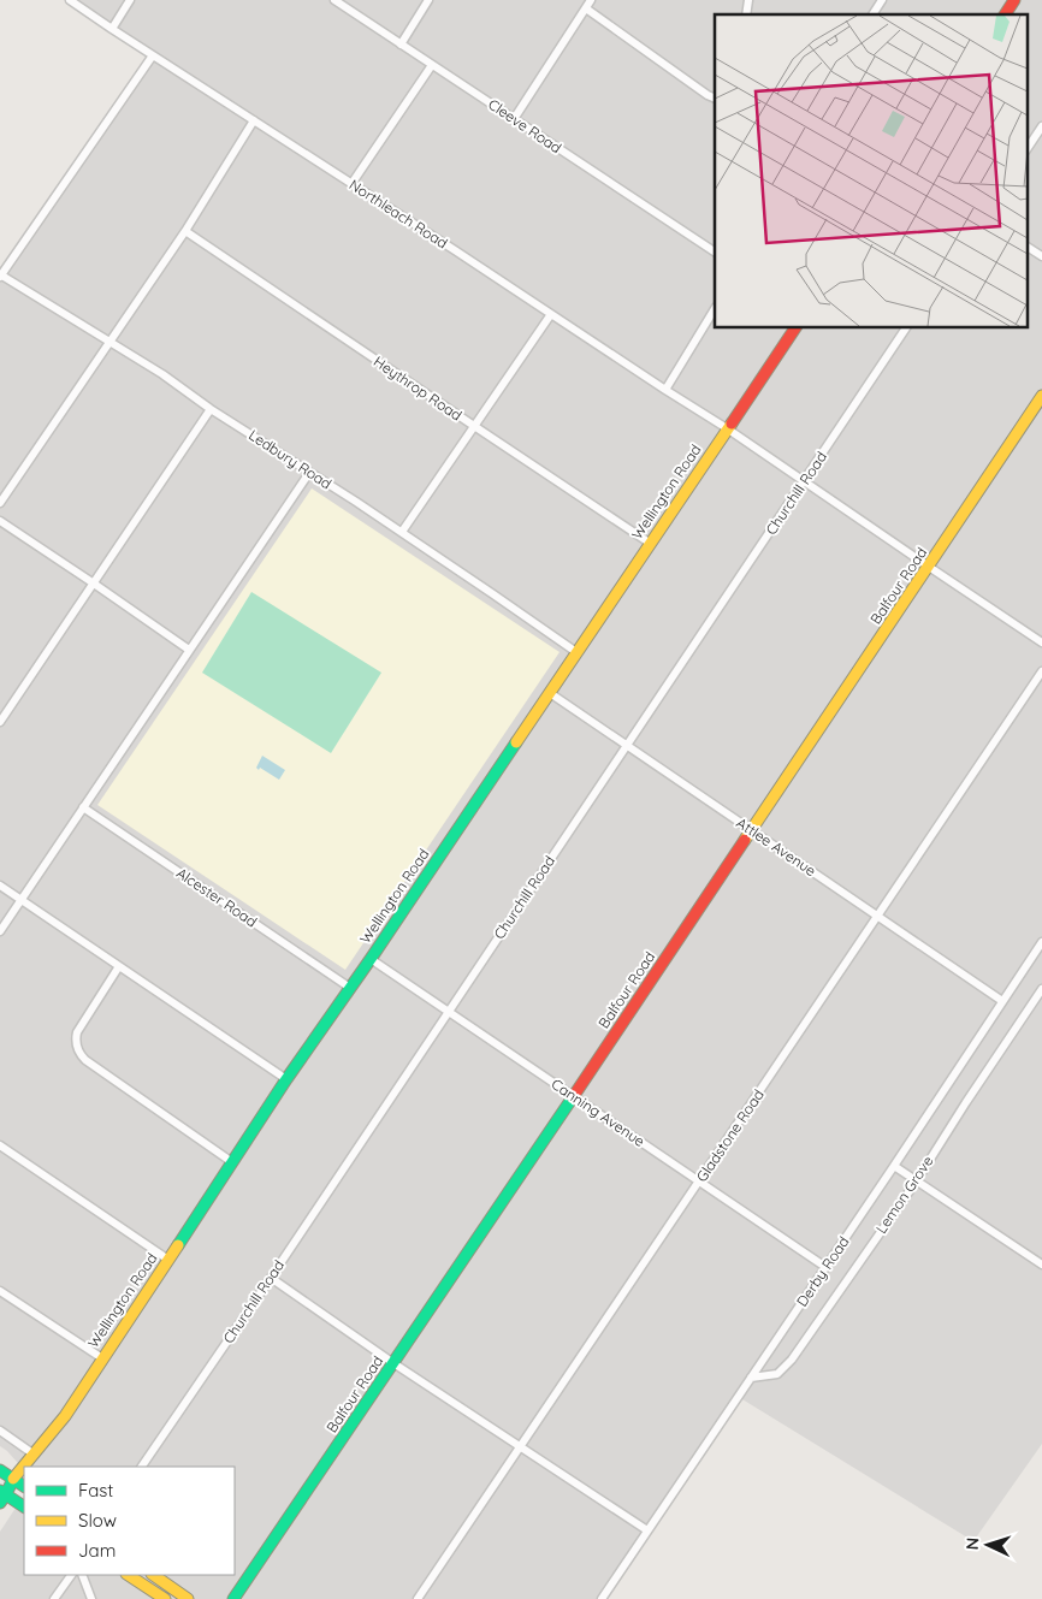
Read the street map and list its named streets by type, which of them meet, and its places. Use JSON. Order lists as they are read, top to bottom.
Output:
{
  "streets": {
    "main road": ["Wellington Road", "Balfour Road"],
    "street": [
      "Cleeve Road",
      "Northleach Road",
      "Heythrop Road",
      "Ledbury Road",
      "Churchill Road",
      "Attlee Avenue",
      "Alcester Road",
      "Canning Avenue",
      "Gladstone Road",
      "Lemon Grove",
      "Derby Road"
    ]
  },
  "crossings": [
    ["Northleach Road", "Wellington Road"],
    ["Northleach Road", "Churchill Road"],
    ["Northleach Road", "Balfour Road"],
    ["Heythrop Road", "Wellington Road"],
    ["Ledbury Road", "Wellington Road"],
    ["Wellington Road", "Attlee Avenue"],
    ["Wellington Road", "Alcester Road"],
    ["Wellington Road", "Canning Avenue"],
    ["Churchill Road", "Attlee Avenue"],
    ["Churchill Road", "Canning Avenue"],
    ["Balfour Road", "Attlee Avenue"],
    ["Balfour Road", "Canning Avenue"],
    ["Attlee Avenue", "Gladstone Road"],
    ["Attlee Avenue", "Derby Road"],
    ["Canning Avenue", "Gladstone Road"],
    ["Canning Avenue", "Derby Road"],
    ["Lemon Grove", "Derby Road"]
  ],
  "legend": ["Fast", "Slow", "Jam"],
  "north": "left"
}
